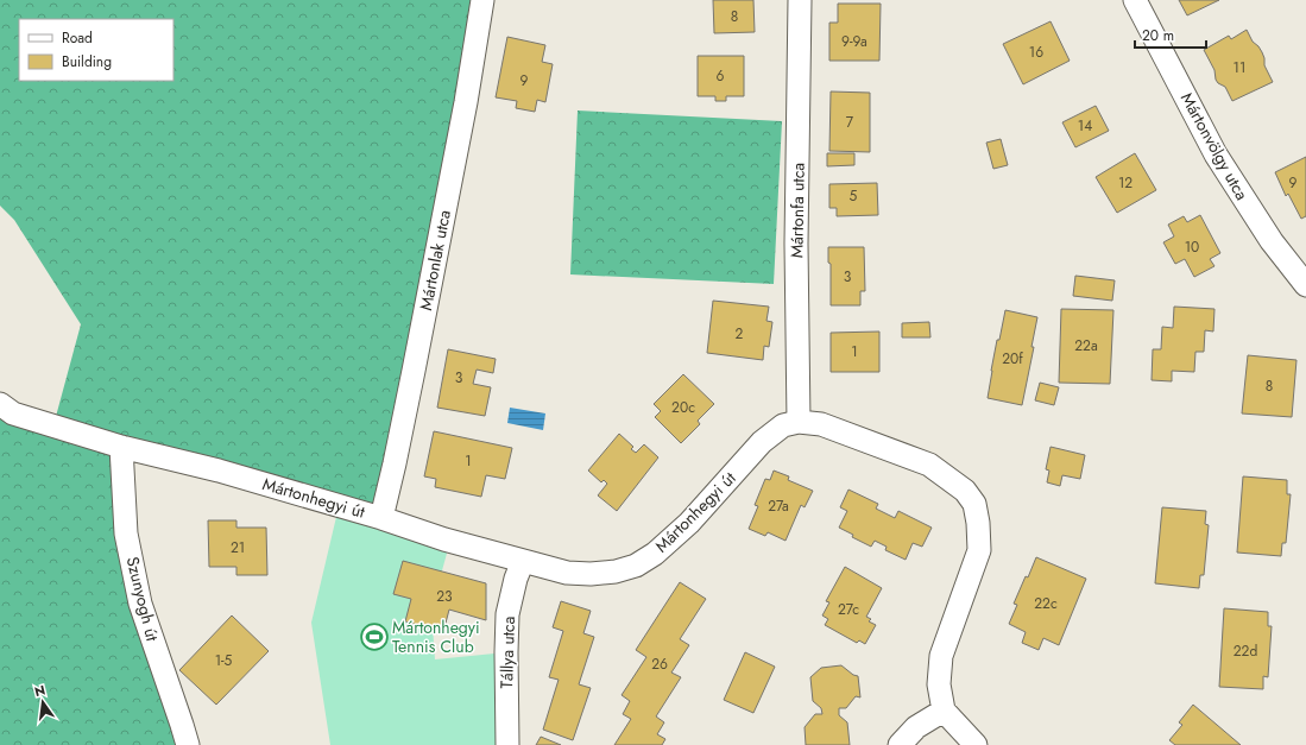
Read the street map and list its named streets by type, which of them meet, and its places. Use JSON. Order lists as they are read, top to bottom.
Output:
{
  "streets": {
    "street": [
      "Mártonvölgy utca",
      "Mártonfa utca",
      "Mártonlak utca",
      "Mártonhegyi út",
      "Szunyogh út",
      "Tállya utca"
    ]
  },
  "crossings": [
    ["Mártonfa utca", "Mártonhegyi út"],
    ["Mártonlak utca", "Mártonhegyi út"],
    ["Mártonhegyi út", "Szunyogh út"],
    ["Mártonhegyi út", "Tállya utca"]
  ],
  "places": {
    "sports": ["Mártonhegyi Tennis Club"]
  },
  "house_numbers": [
    "8",
    "9-9a",
    "16",
    "11",
    "6",
    "9",
    "7",
    "14",
    "12",
    "9",
    "5",
    "10",
    "3",
    "2",
    "22a",
    "1",
    "20f",
    "3",
    "8",
    "20c",
    "1",
    "27a",
    "21",
    "23",
    "22c",
    "27c",
    "22d",
    "1-5",
    "26"
  ],
  "legend": ["Road", "Building"],
  "scale_bar": "20 m",
  "north": "top"
}
